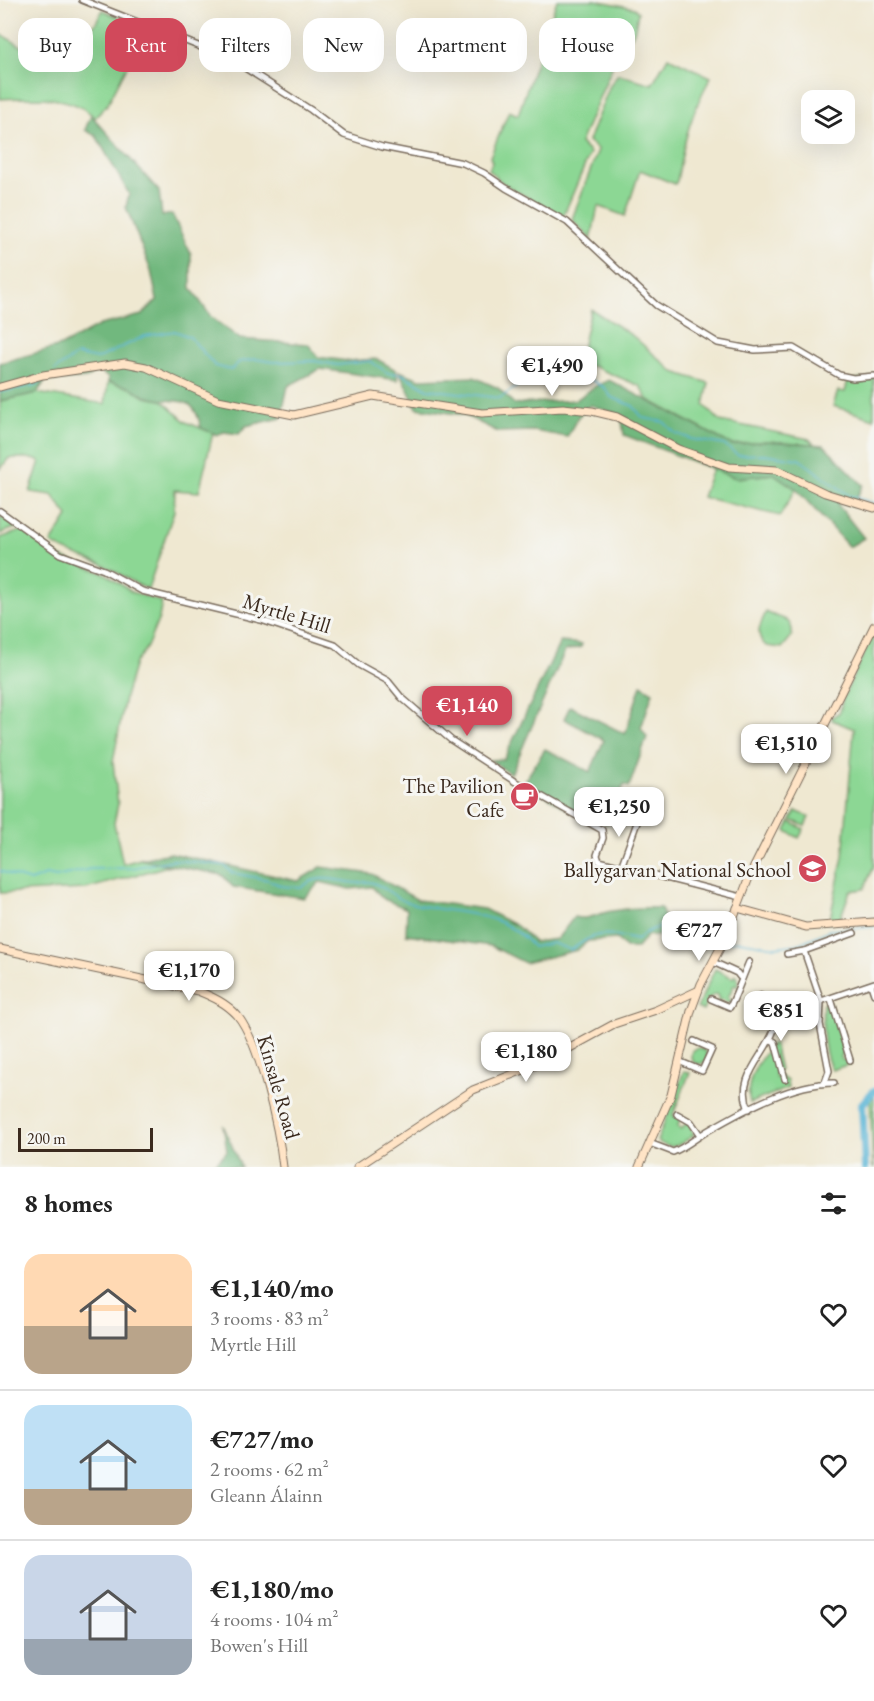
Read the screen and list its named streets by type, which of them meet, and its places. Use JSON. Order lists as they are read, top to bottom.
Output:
{
  "streets": {
    "street": ["Myrtle Hill", "Kinsale Road"]
  },
  "places": {
    "cafe": ["The Pavilion Cafe"],
    "school or university": ["Ballygarvan National School"]
  },
  "scale_bar": "200 m",
  "page": {
    "chip": [
      "Buy",
      "Rent",
      "Filters",
      "New",
      "Apartment",
      "House"
    ],
    "price": [
      "€1,490",
      "€1,140",
      "€1,510",
      "€1,250",
      "€727",
      "€1,170",
      "€851",
      "€1,180"
    ],
    "scale": "200 m",
    "heading": "8 homes",
    "list": [
      {
        "name": "€1,140/mo",
        "note": "3 rooms · 83 m² · Myrtle Hill"
      },
      {
        "name": "€727/mo",
        "note": "2 rooms · 62 m² · Gleann Álainn"
      },
      {
        "name": "€1,180/mo",
        "note": "4 rooms · 104 m² · Bowen's Hill"
      }
    ]
  }
}
